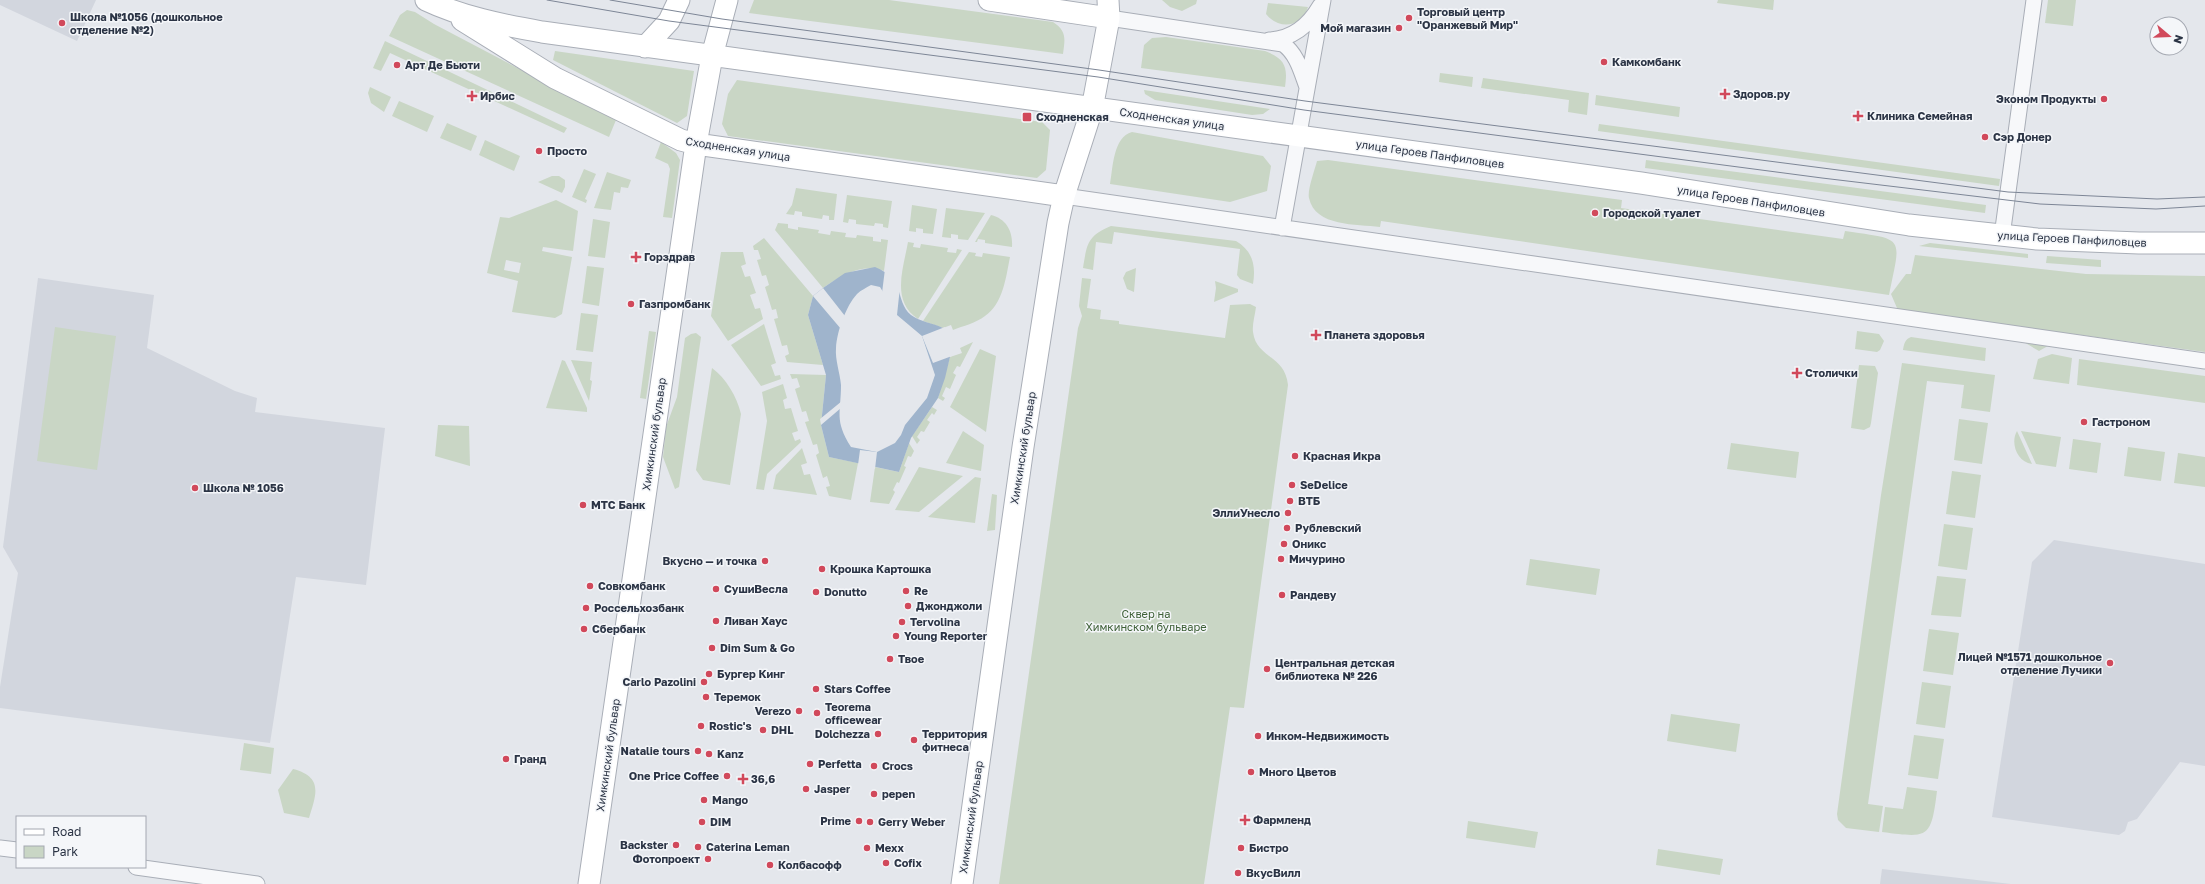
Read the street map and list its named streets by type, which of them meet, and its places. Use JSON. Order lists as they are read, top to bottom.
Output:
{
  "streets": {
    "main road": ["Сходненская улица", "улица Героев Панфиловцев", "Химкинский бульвар"]
  },
  "crossings": [
    ["Сходненская улица", "улица Героев Панфиловцев"],
    ["Сходненская улица", "Химкинский бульвар"]
  ],
  "parks": ["Сквер на Химкинском бульваре"],
  "places": {
    "other": [
      "Торговый центр \"Оранжевый Мир\"",
      "Школа №1056 (дошкольное отделение №2)",
      "Мой магазин",
      "Камкомбанк",
      "Арт Де Бьюти",
      "Эконом Продукты",
      "Сэр Донер",
      "Просто",
      "Городской туалет",
      "Газпромбанк",
      "Гастроном",
      "Красная Икра",
      "SeDelice",
      "Школа № 1056",
      "ВТБ",
      "МТС Банк",
      "ЭллиУнесло",
      "Рублевский",
      "Оникс",
      "Мичурино",
      "Вкусно — и точка",
      "Крошка Картошка",
      "Совкомбанк",
      "СушиВесла",
      "Re",
      "Donutto",
      "Рандеву",
      "Джонджоли",
      "Россельхозбанк",
      "Ливан Хаус",
      "Tervolina",
      "Сбербанк",
      "Young Reporter",
      "Dim Sum & Go",
      "Твое",
      "Лицей №1571 дошкольное отделение Лучики",
      "Центральная детская библиотека № 226",
      "Бургер Кинг",
      "Carlo Pazolini",
      "Stars Coffee",
      "Теремок",
      "Verezo",
      "Teorema officewear",
      "Rostic's",
      "DHL",
      "Dolchezza",
      "Инком-Недвижимость",
      "Территория фитнеса",
      "Natalie tours",
      "Kanz",
      "Гранд",
      "Perfetta",
      "Crocs",
      "Много Цветов",
      "One Price Coffee",
      "Jasper",
      "pepen",
      "Mango",
      "Prime",
      "DIM",
      "Gеrry Weber",
      "Backster",
      "Caterina Leman",
      "Mexx",
      "Бистро",
      "Фотопроект",
      "Cofix",
      "Колбасофф",
      "ВкусВилл"
    ],
    "health": [
      "Здоров.ру",
      "Ирбис",
      "Клиника Семейная",
      "Горздрав",
      "Планета здоровья",
      "Столички",
      "36,6",
      "Фармленд"
    ],
    "transit": ["Сходненская"]
  },
  "legend": ["Road", "Park"],
  "north": "right"
}
